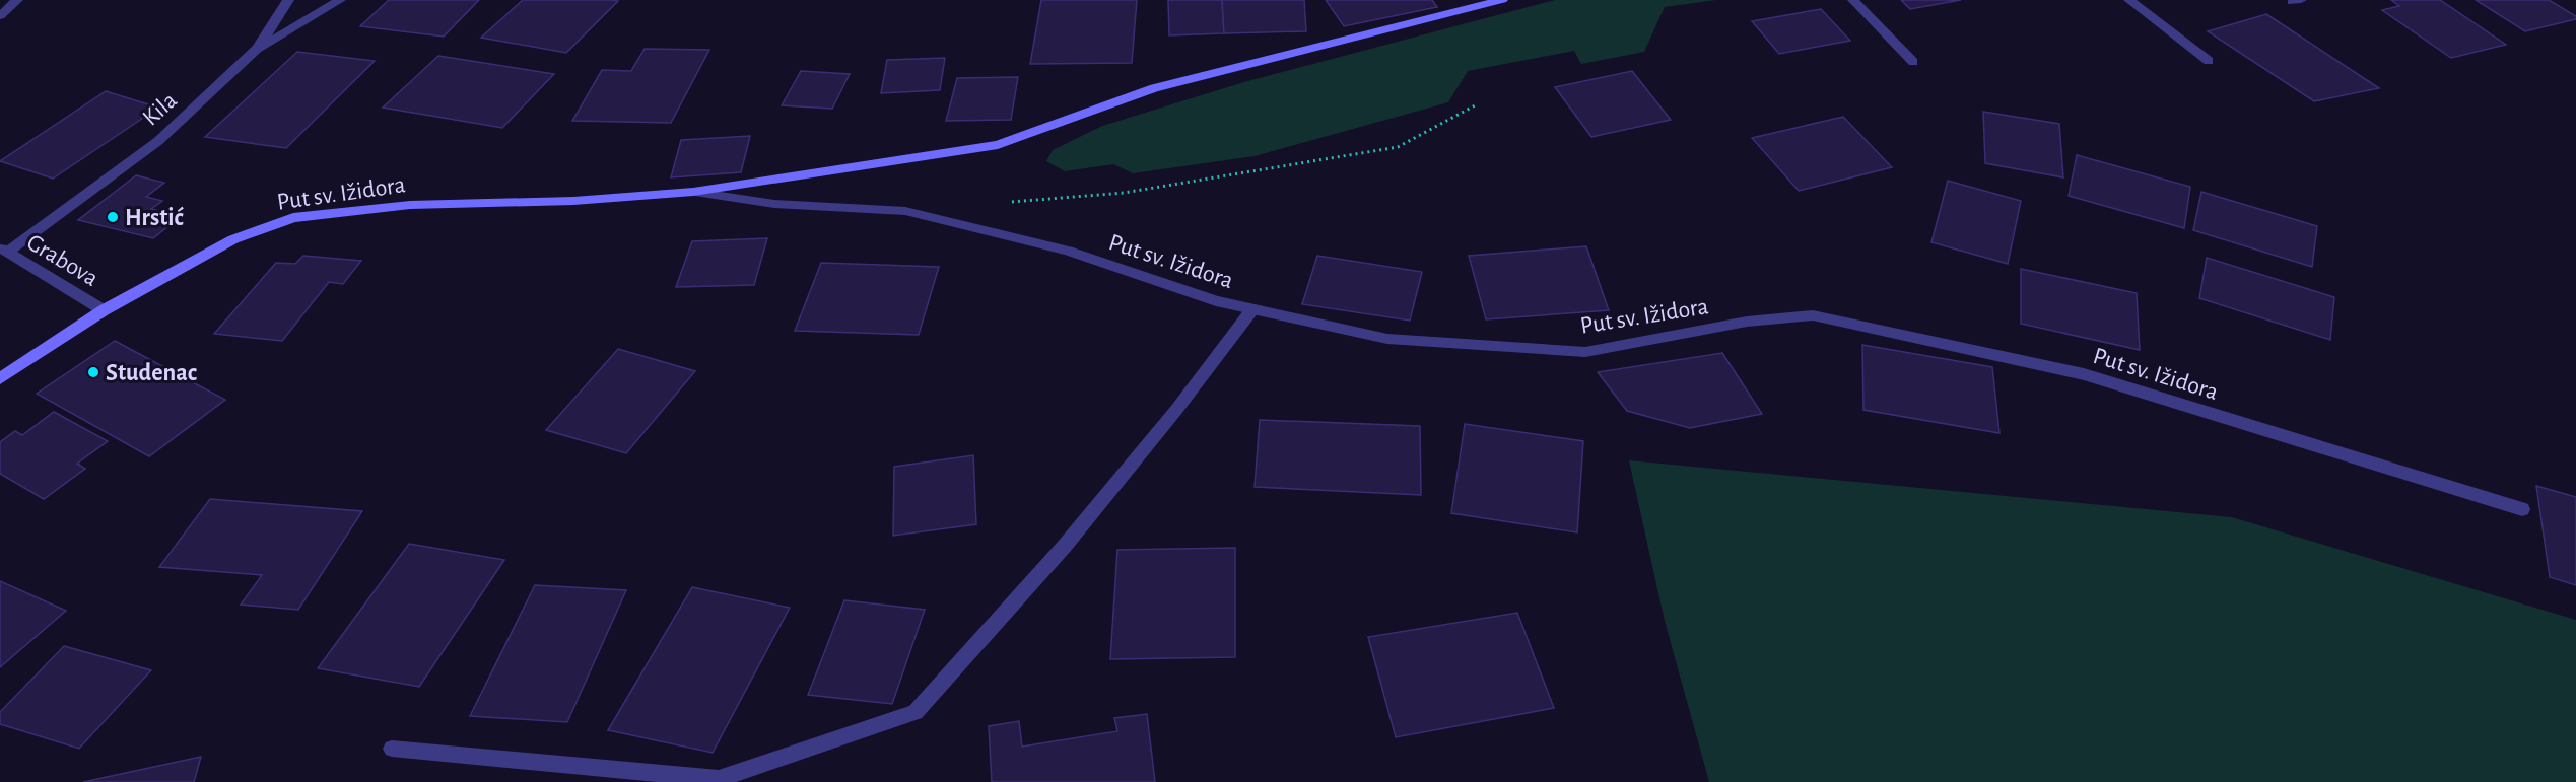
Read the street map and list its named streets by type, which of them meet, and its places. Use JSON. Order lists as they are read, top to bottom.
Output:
{
  "streets": {
    "street": ["Kila", "Put sv. Ižidora", "Grabova"]
  },
  "crossings": [
    ["Kila", "Grabova"],
    ["Put sv. Ižidora", "Grabova"]
  ],
  "places": ["Hrstić", "Studenac"]
}
